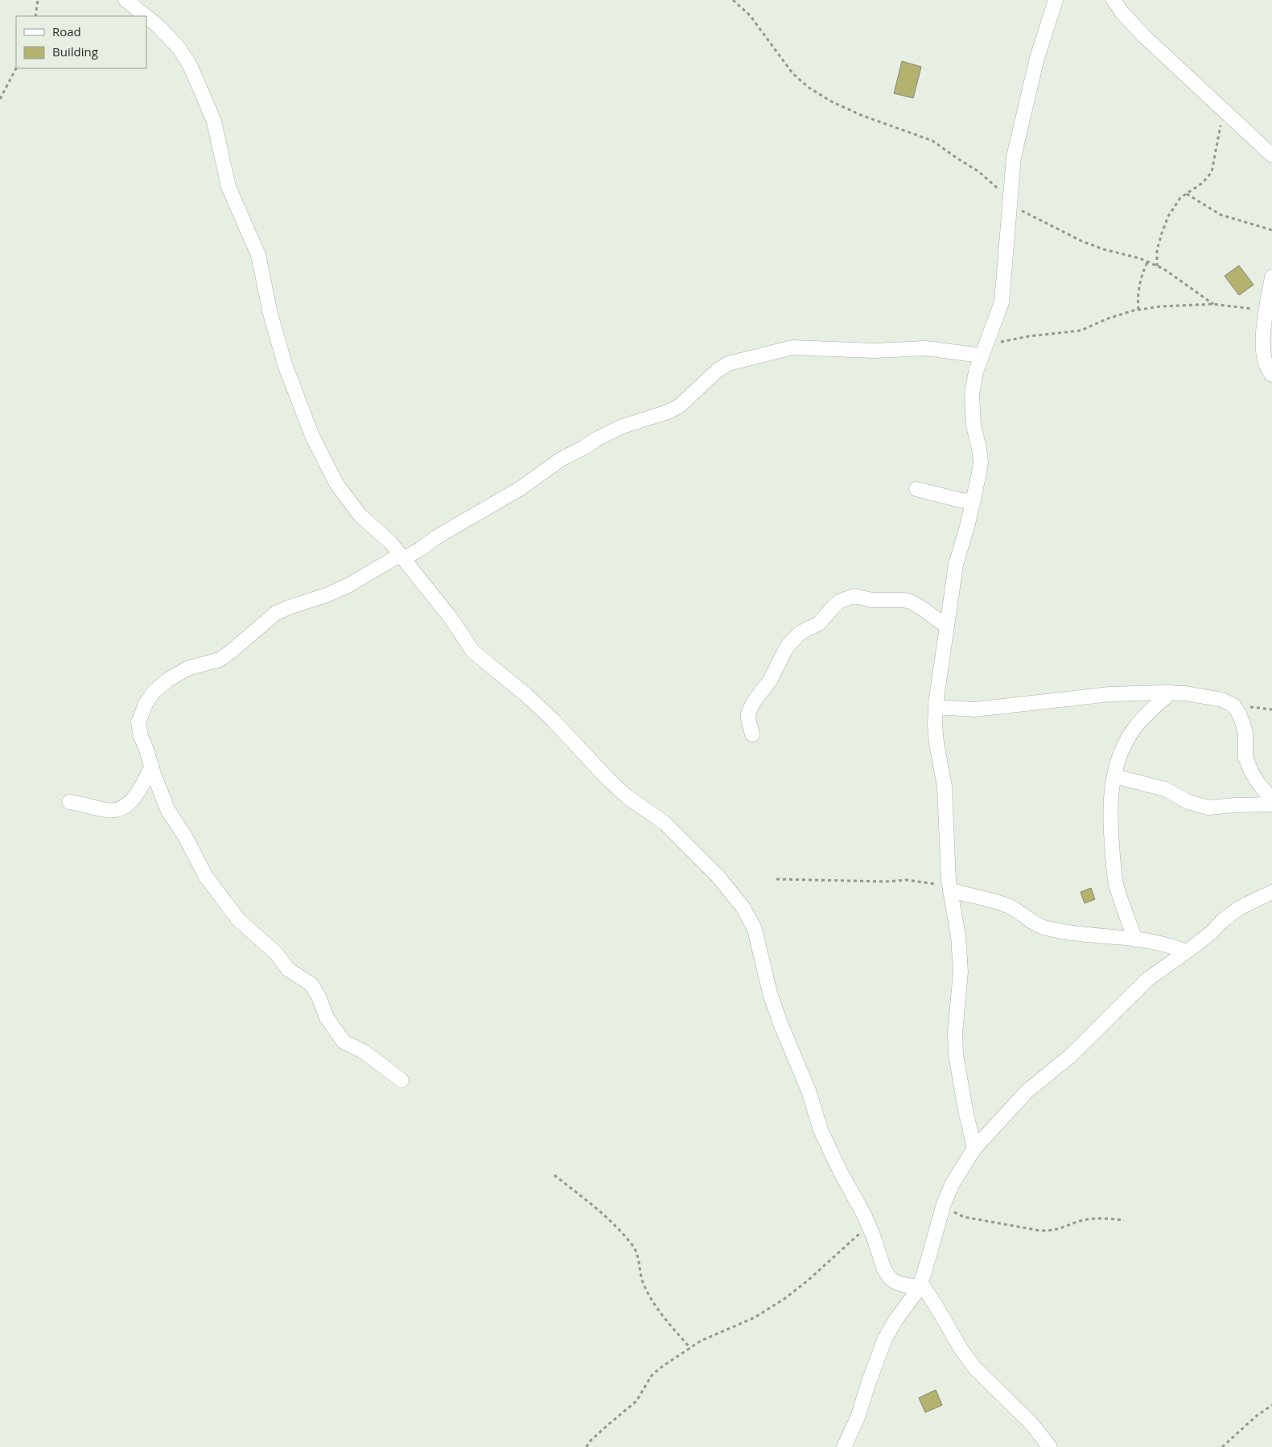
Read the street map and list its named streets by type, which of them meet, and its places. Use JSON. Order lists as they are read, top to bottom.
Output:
{
  "legend": ["Road", "Building"]
}
